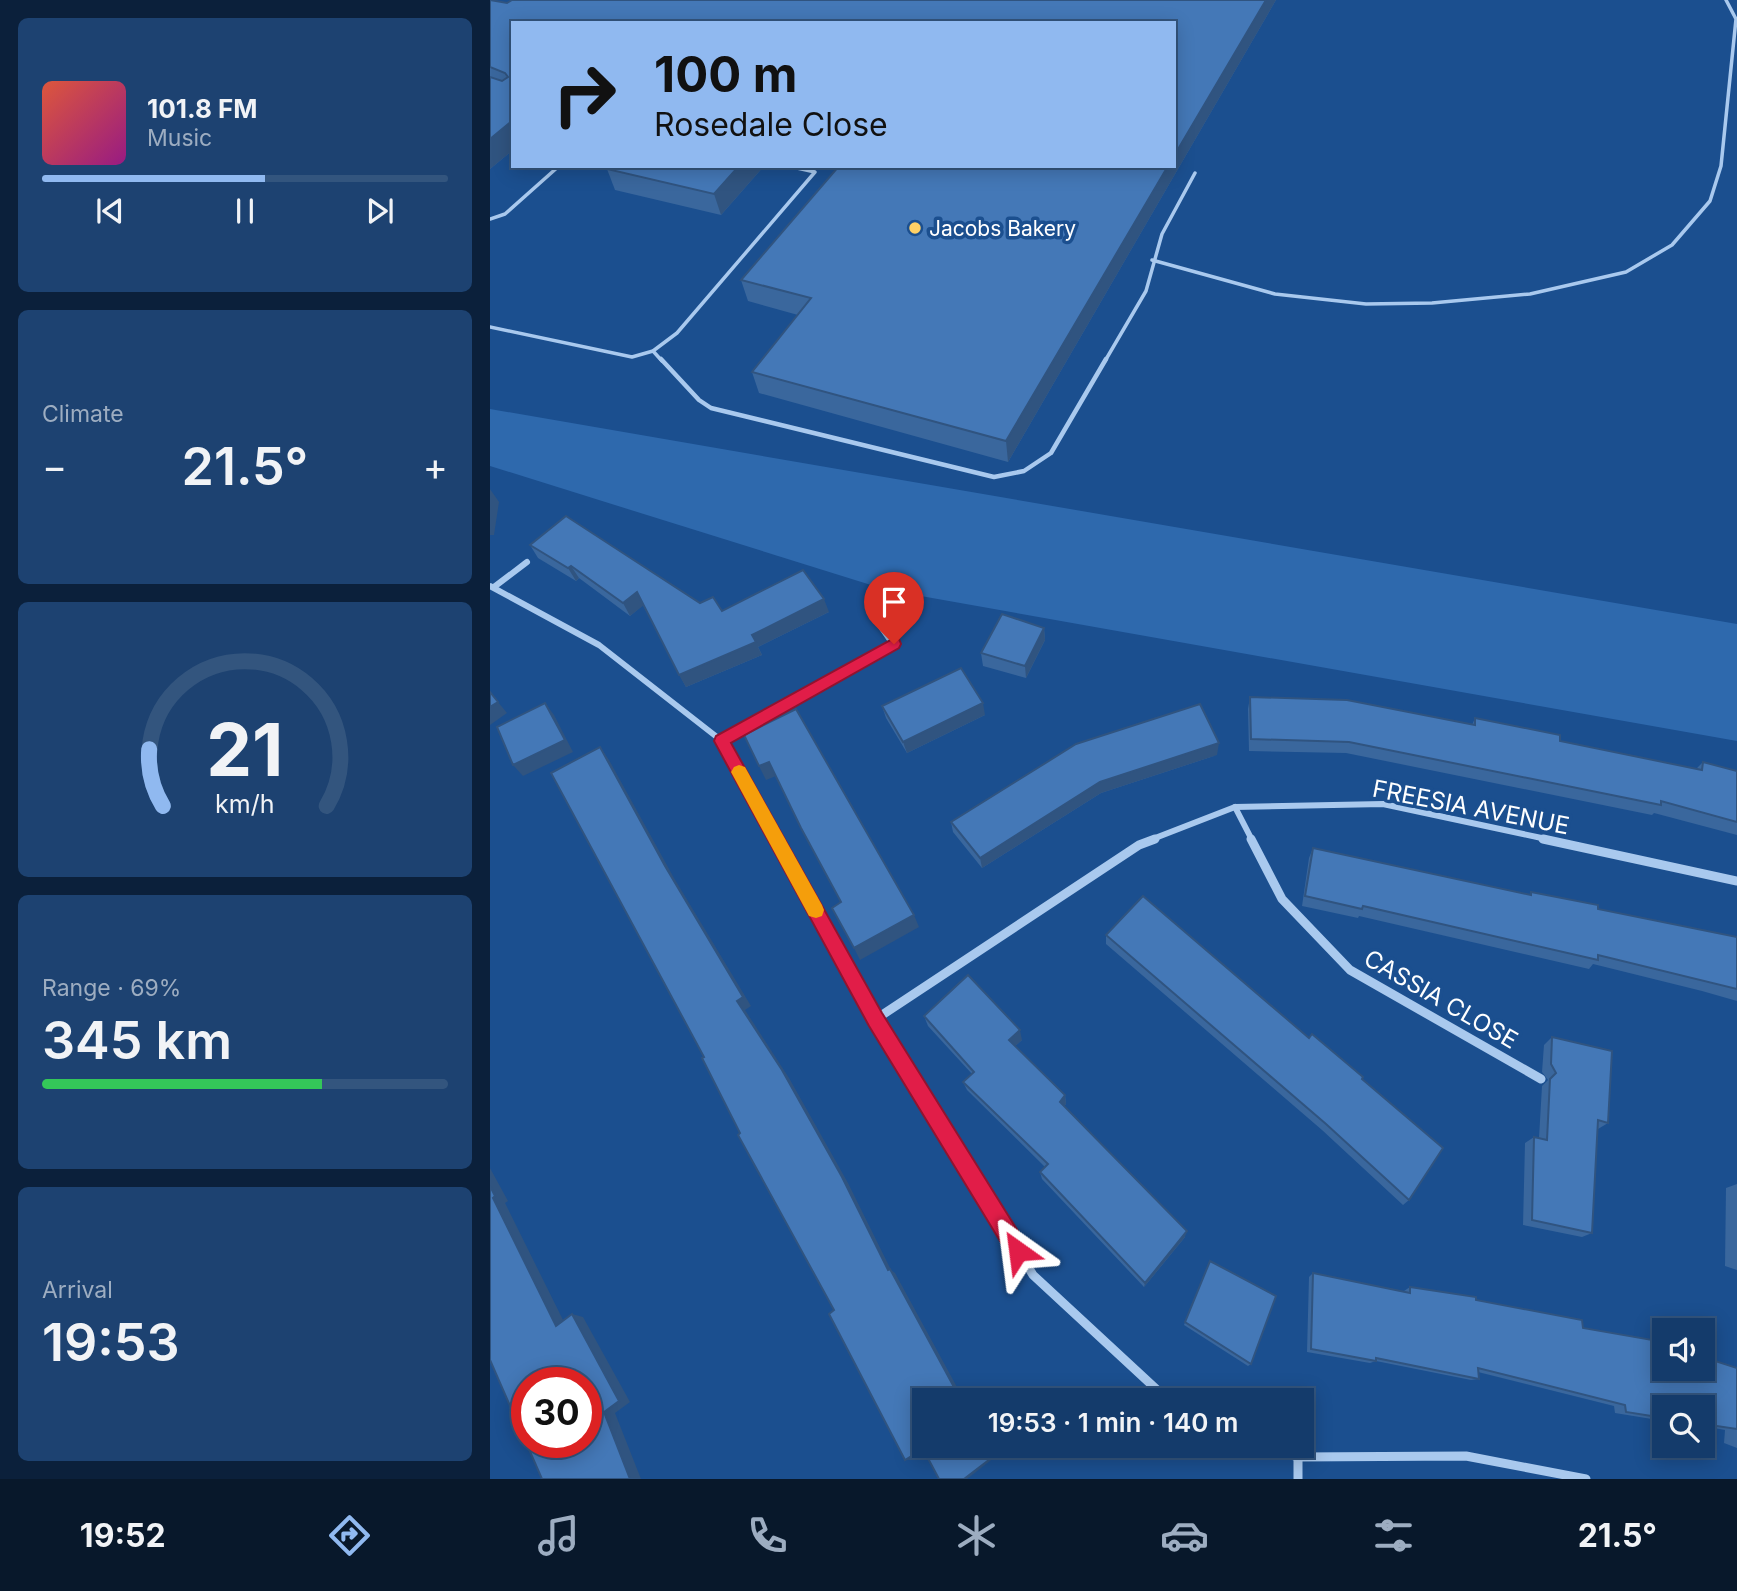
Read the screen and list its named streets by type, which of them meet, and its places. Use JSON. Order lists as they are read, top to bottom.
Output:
{
  "streets": {
    "street": ["FREESIA AVENUE", "CASSIA CLOSE"]
  },
  "crossings": [
    ["FREESIA AVENUE", "CASSIA CLOSE"]
  ],
  "places": ["Jacobs Bakery"],
  "page": {
    "turn": ["100 m", "Rosedale Close"],
    "song": ["101.8 FM", "Music"],
    "tile": [
      "Climate",
      ["Range · 69%", "345 km"],
      ["Arrival", "19:53"]
    ],
    "heat": ["−", "21.5°", "+"],
    "limit": "30",
    "trip": "19:53 · 1 min · 140 m",
    "tabs": ["19:52", "21.5°"],
    "gauge": ["21", "km/h"]
  }
}
